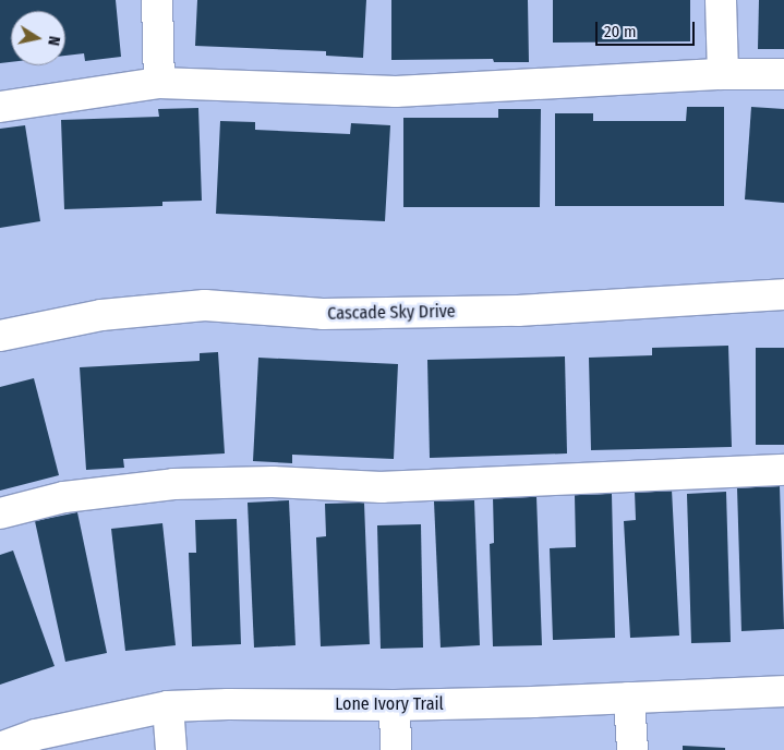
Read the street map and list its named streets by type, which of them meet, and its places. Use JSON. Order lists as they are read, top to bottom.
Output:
{
  "streets": {
    "street": ["Cascade Sky Drive", "Lone Ivory Trail"]
  },
  "scale_bar": "20 m",
  "north": "right"
}
